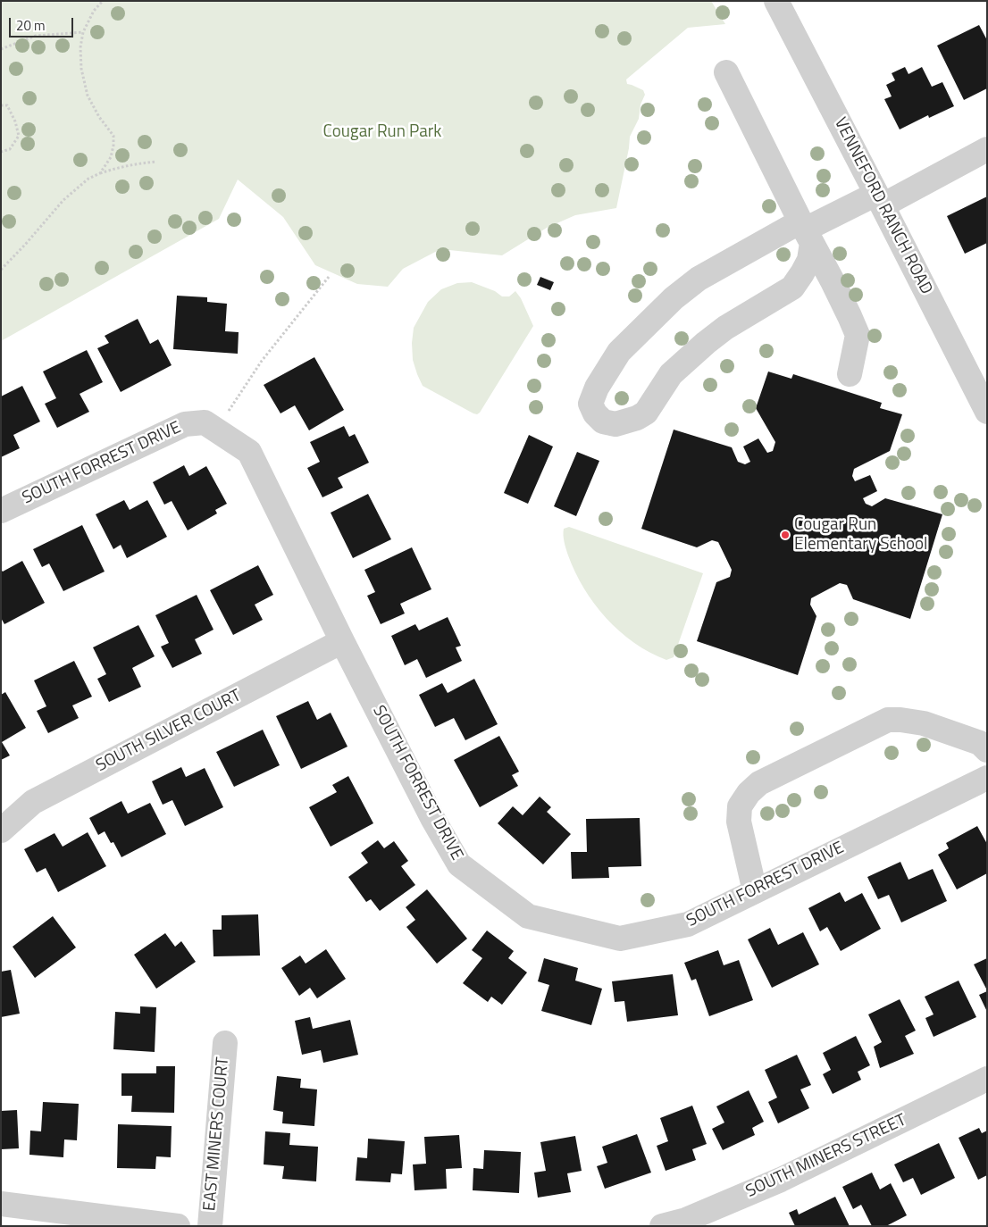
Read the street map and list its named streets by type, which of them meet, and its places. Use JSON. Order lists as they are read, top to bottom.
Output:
{
  "streets": {
    "street": [
      "VENNEFORD RANCH ROAD",
      "SOUTH FORREST DRIVE",
      "SOUTH SILVER COURT",
      "EAST MINERS COURT",
      "SOUTH MINERS STREET"
    ]
  },
  "crossings": [
    ["SOUTH FORREST DRIVE", "SOUTH SILVER COURT"]
  ],
  "parks": ["Cougar Run Park"],
  "places": ["Cougar Run Elementary School"],
  "scale_bar": "20 m"
}
